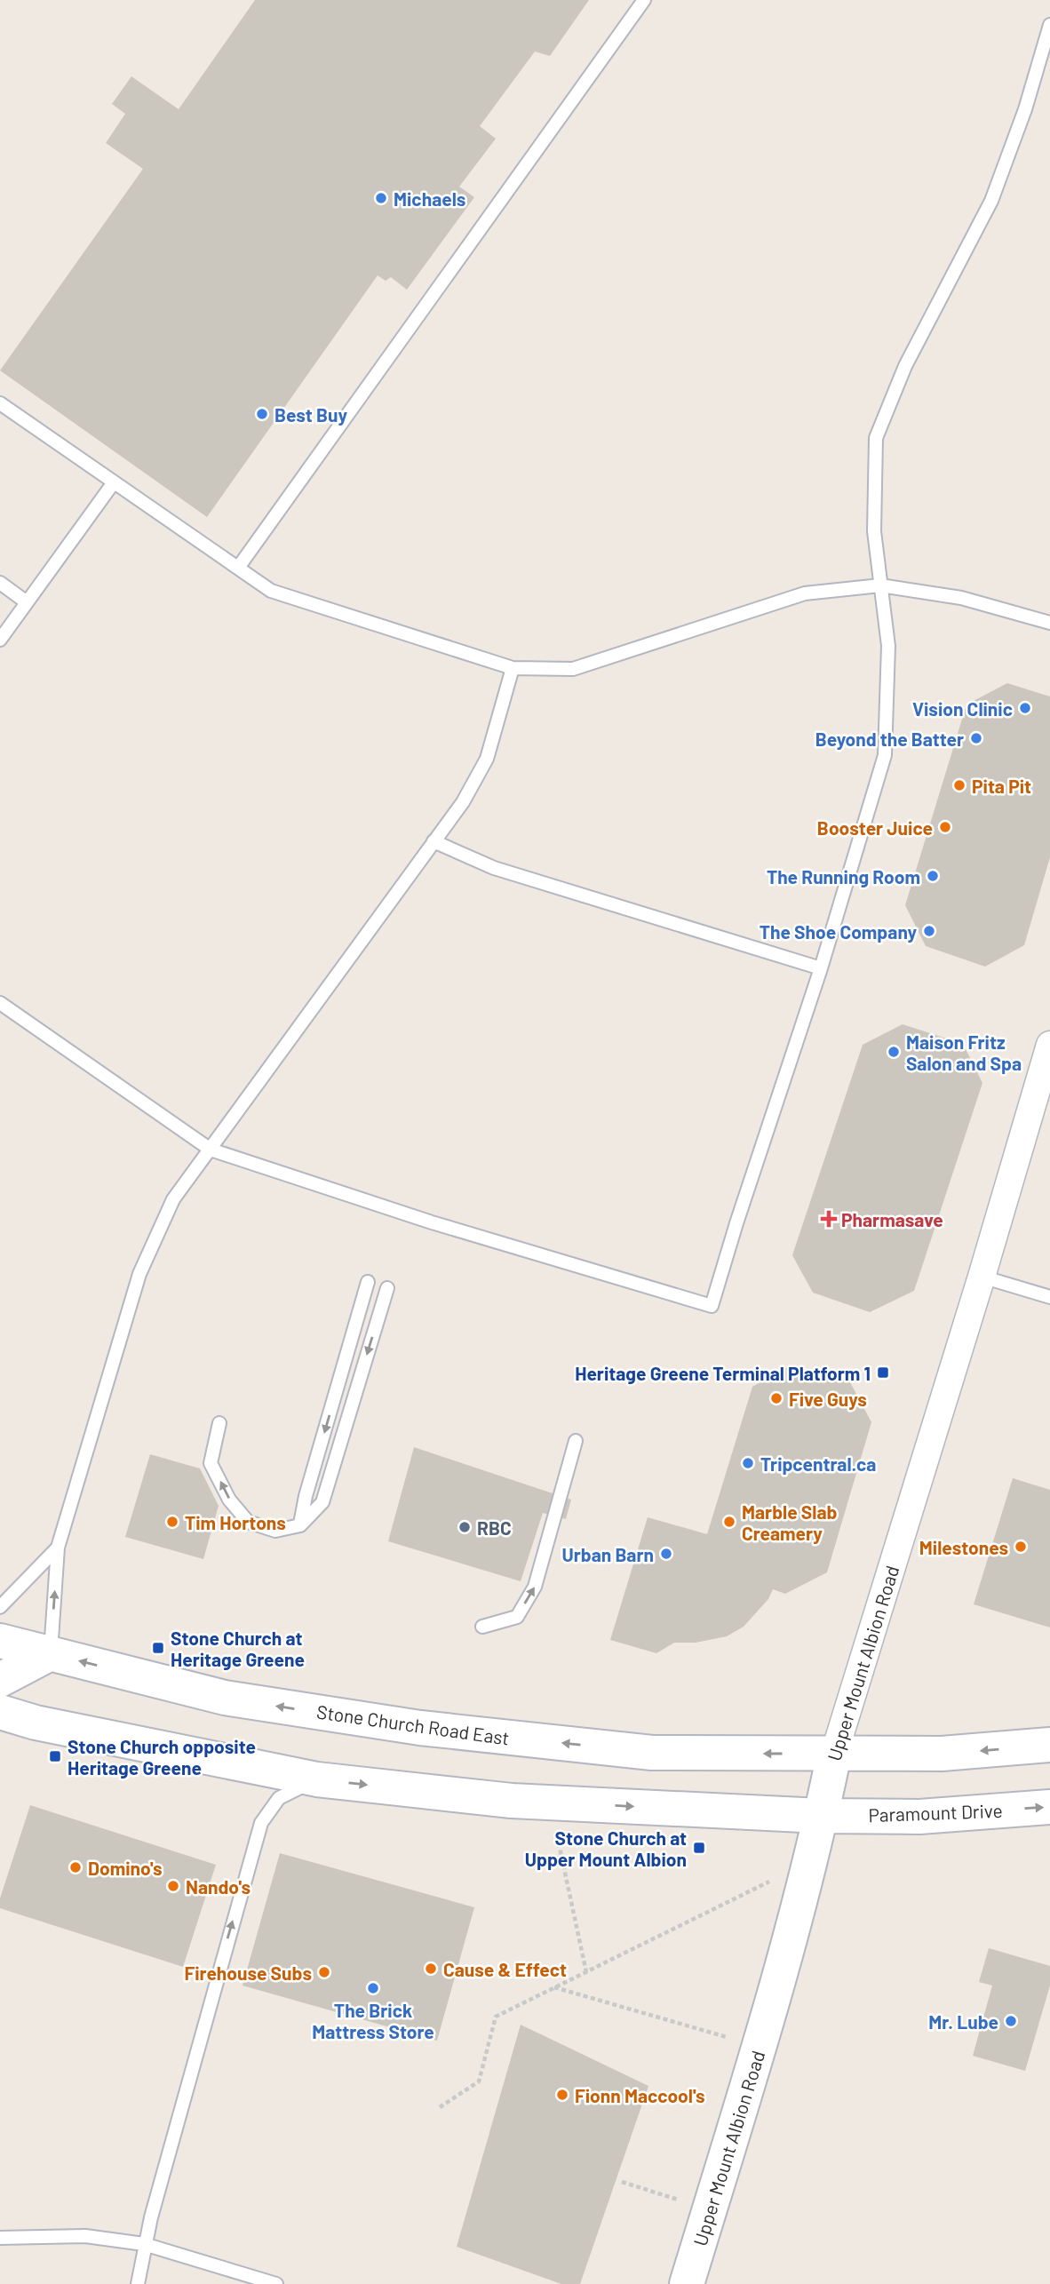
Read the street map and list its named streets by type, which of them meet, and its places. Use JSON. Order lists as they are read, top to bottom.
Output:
{
  "streets": {
    "main road": ["Upper Mount Albion Road", "Stone Church Road East", "Paramount Drive"]
  },
  "crossings": [
    ["Upper Mount Albion Road", "Stone Church Road East"],
    ["Upper Mount Albion Road", "Paramount Drive"]
  ],
  "places": {
    "other": [
      "Michaels",
      "Best Buy",
      "Vision Clinic",
      "Beyond the Batter",
      "Pita Pit",
      "Booster Juice",
      "The Running Room",
      "The Shoe Company",
      "Maison Fritz Salon and Spa",
      "Five Guys",
      "Tripcentral.ca",
      "Tim Hortons",
      "Marble Slab Creamery",
      "RBC",
      "Milestones",
      "Urban Barn",
      "Domino's",
      "Nando's",
      "Cause & Effect",
      "Firehouse Subs",
      "The Brick Mattress Store",
      "Mr. Lube",
      "Fionn Maccool's"
    ],
    "health": ["Pharmasave"],
    "transit": [
      "Heritage Greene Terminal Platform 1",
      "Stone Church at Heritage Greene",
      "Stone Church opposite Heritage Greene",
      "Stone Church at Upper Mount Albion"
    ]
  }
}
